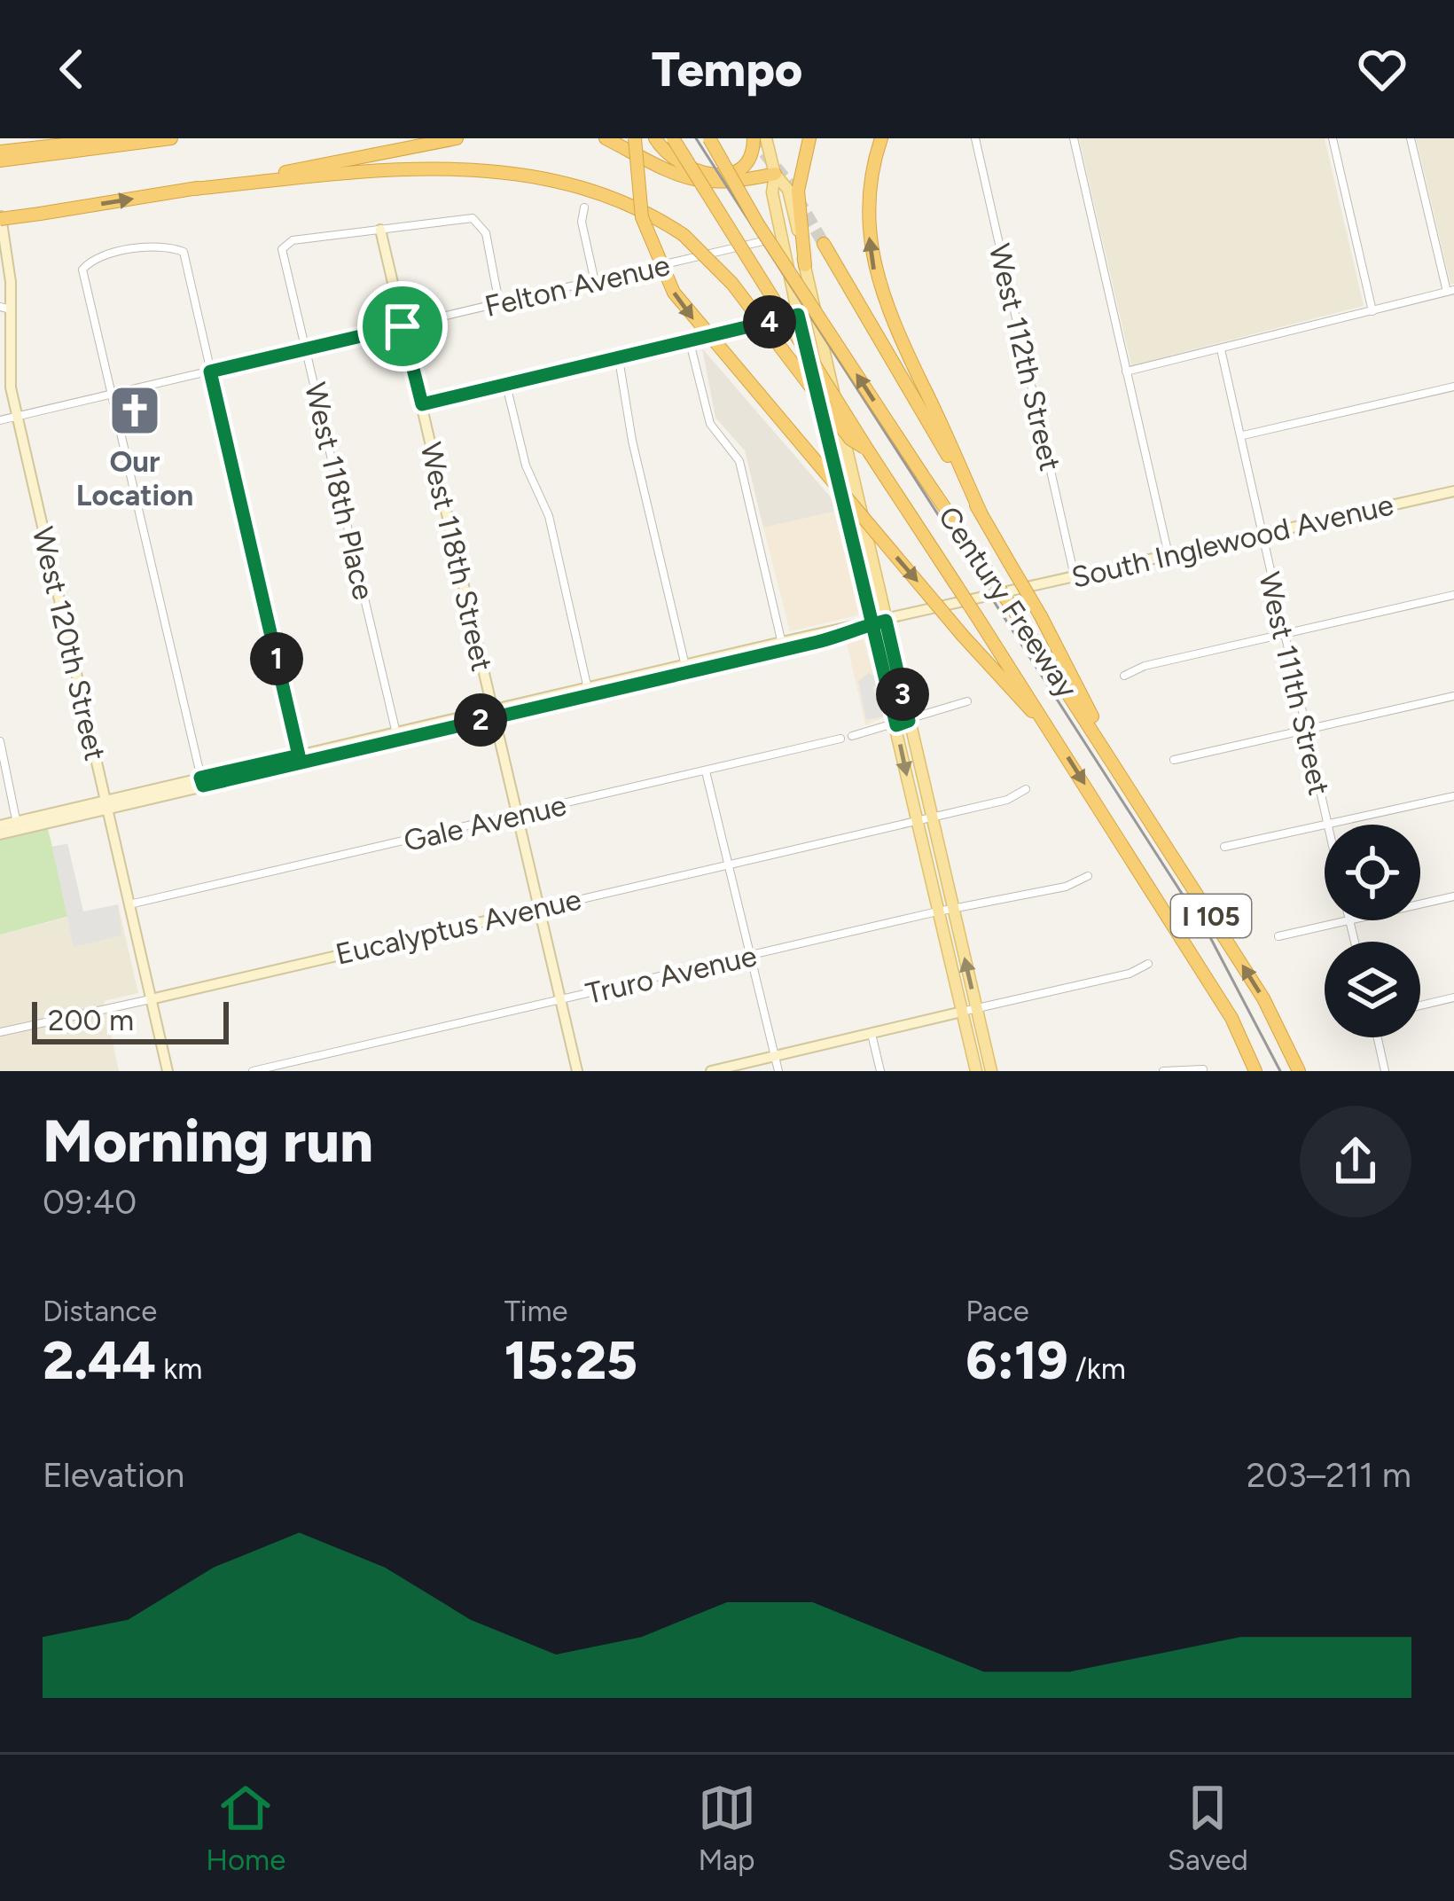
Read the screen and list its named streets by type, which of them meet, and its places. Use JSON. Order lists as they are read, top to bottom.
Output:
{
  "streets": {
    "highway": ["Century Freeway", "I 105"],
    "street": [
      "Felton Avenue",
      "West 112th Street",
      "West 118th Place",
      "South Inglewood Avenue",
      "West 118th Street",
      "West 120th Street",
      "West 111th Street",
      "Gale Avenue",
      "Eucalyptus Avenue",
      "Truro Avenue"
    ]
  },
  "crossings": [
    ["Felton Avenue", "West 118th Place"],
    ["Felton Avenue", "West 118th Street"],
    ["Felton Avenue", "West 120th Street"],
    ["West 112th Street", "South Inglewood Avenue"],
    ["West 118th Place", "South Inglewood Avenue"],
    ["West 118th Place", "West 118th Street"],
    ["South Inglewood Avenue", "West 118th Street"],
    ["South Inglewood Avenue", "West 120th Street"],
    ["South Inglewood Avenue", "West 111th Street"],
    ["West 118th Street", "Gale Avenue"],
    ["West 118th Street", "Eucalyptus Avenue"],
    ["West 118th Street", "Truro Avenue"],
    ["West 120th Street", "Gale Avenue"],
    ["West 120th Street", "Eucalyptus Avenue"]
  ],
  "places": {
    "church": ["Our Location"]
  },
  "scale_bar": "200 m",
  "page": {
    "header": "Tempo",
    "pins": [
      "4",
      "1",
      "3",
      "2"
    ],
    "scale": "200 m",
    "heading": ["Morning run", "09:40"],
    "stats": [
      ["Distance", "2.44 km"],
      ["Time", "15:25"],
      ["Pace", "6:19 /km"]
    ],
    "chart": ["Elevation", "203–211 m"],
    "tabs": ["Home", "Map", "Saved"]
  }
}
